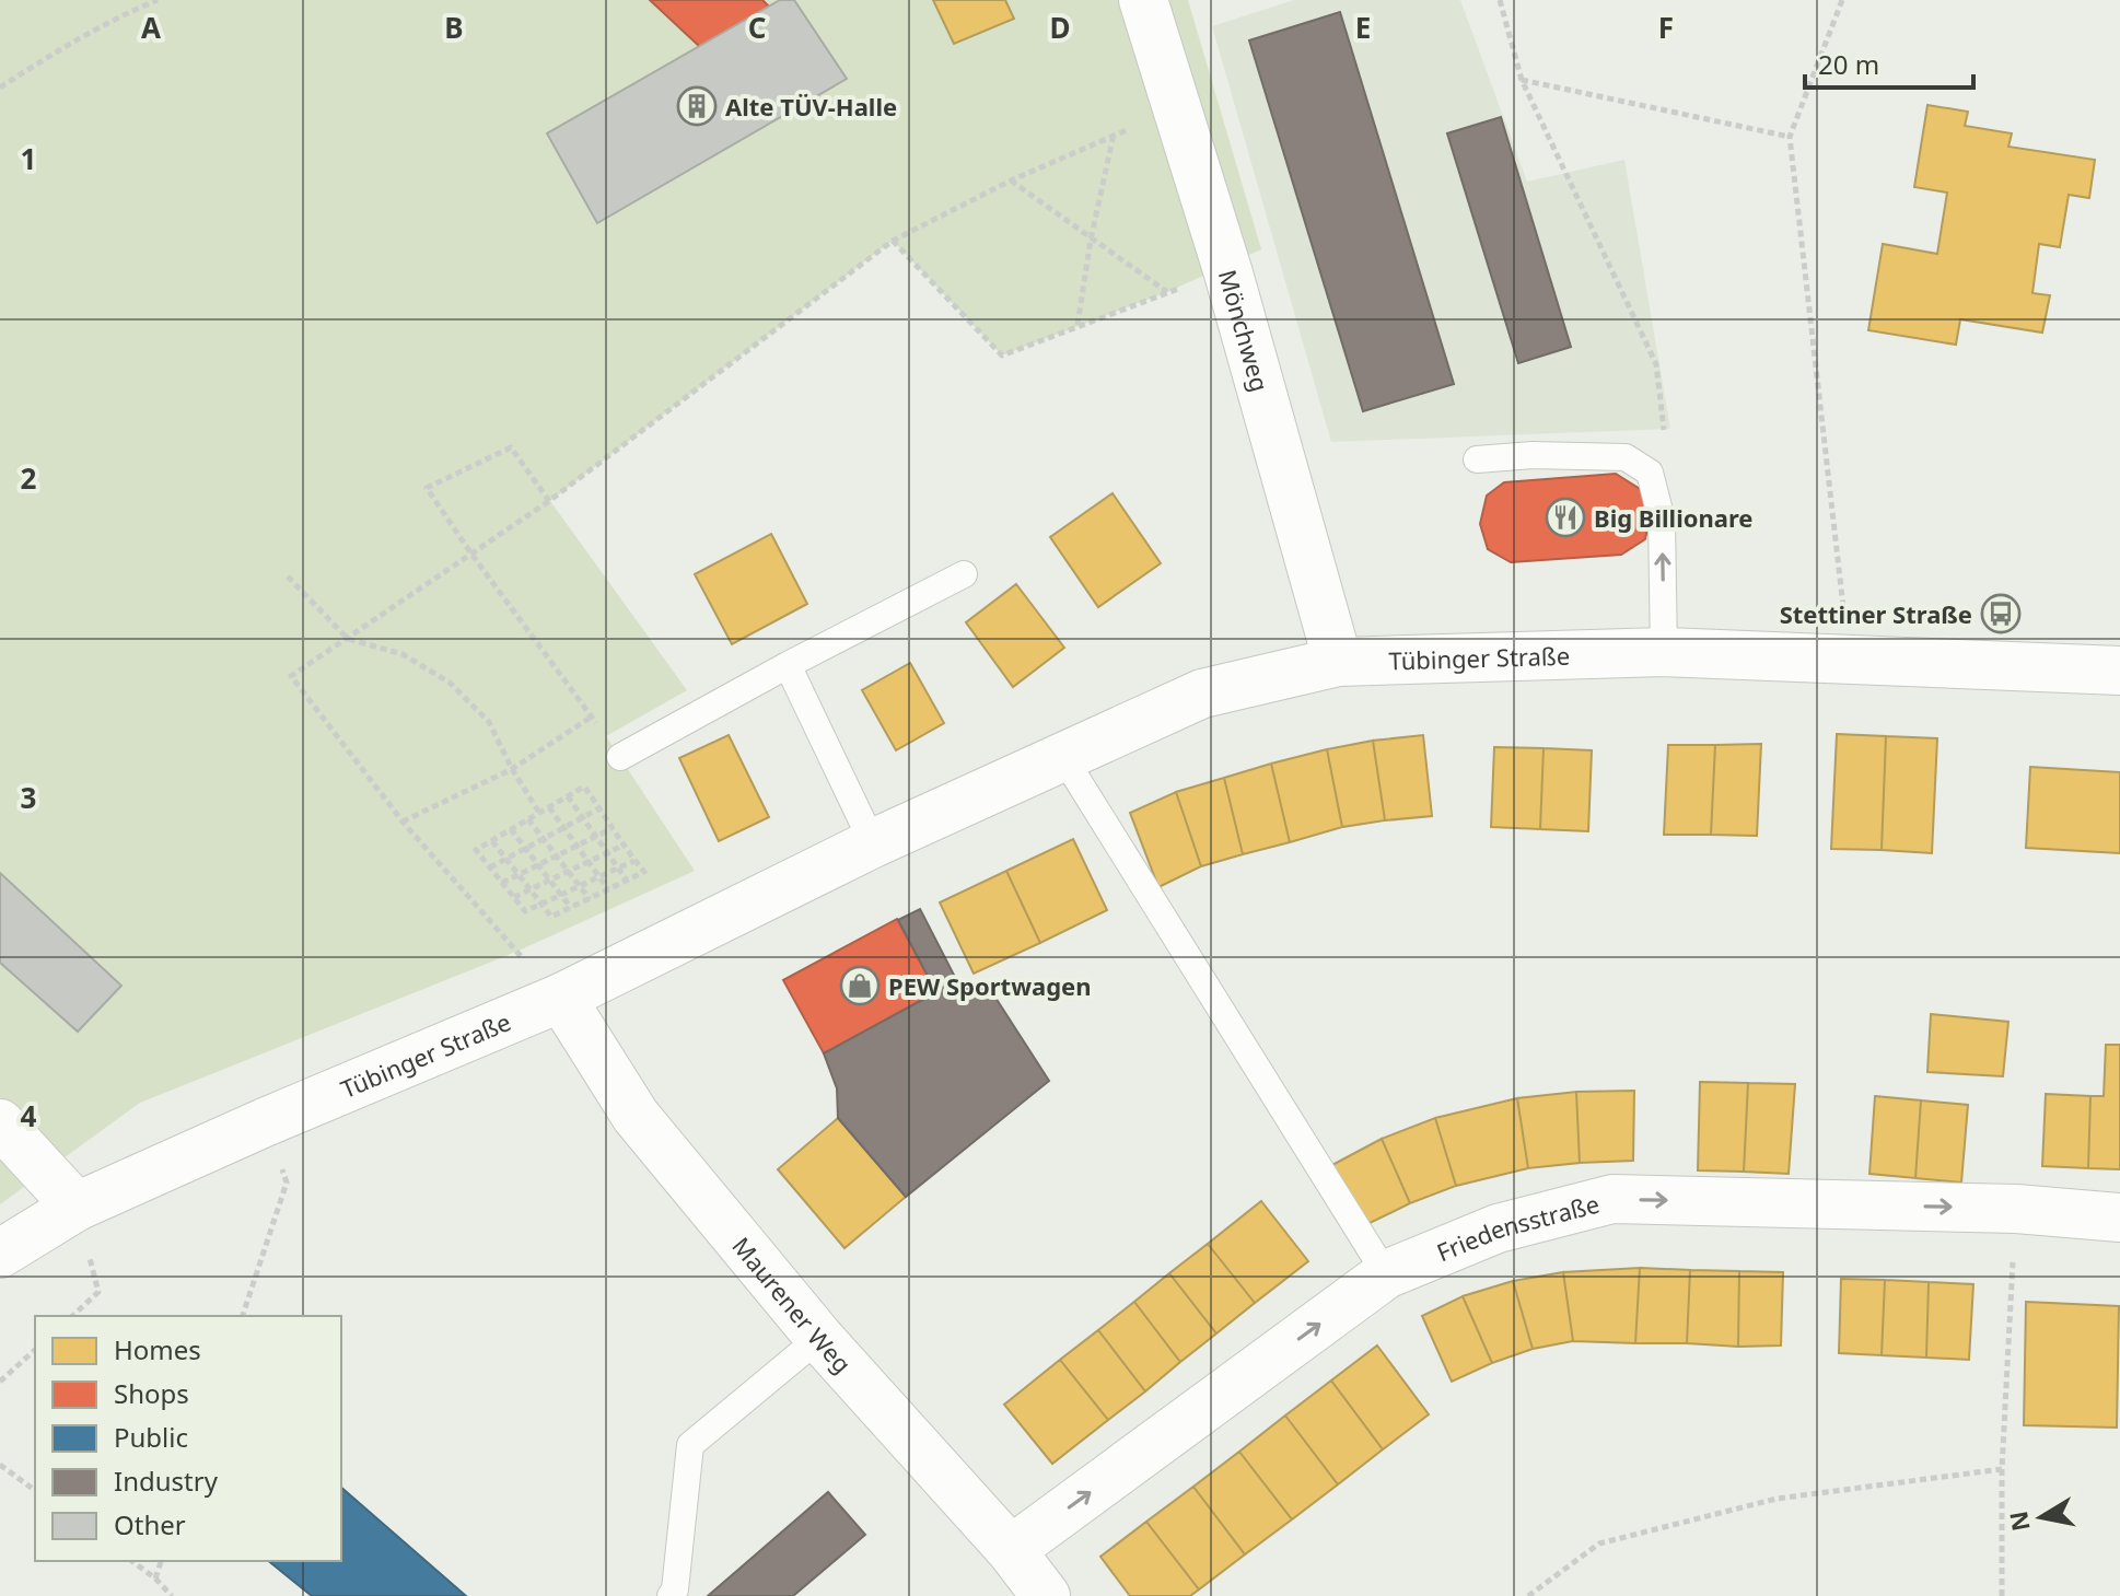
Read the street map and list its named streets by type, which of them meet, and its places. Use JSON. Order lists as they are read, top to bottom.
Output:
{
  "streets": {
    "street": [
      "Mönchweg",
      "Tübinger Straße",
      "Friedensstraße",
      "Maurener Weg"
    ]
  },
  "crossings": [
    ["Mönchweg", "Tübinger Straße"],
    ["Tübinger Straße", "Maurener Weg"],
    ["Friedensstraße", "Maurener Weg"]
  ],
  "one_way": ["Friedensstraße"],
  "places": {
    "building": ["Alte TÜV-Halle"],
    "restaurant": ["Big Billionare"],
    "bus stop": ["Stettiner Straße"],
    "shop": ["PEW Sportwagen"]
  },
  "legend": [
    "Homes",
    "Shops",
    "Public",
    "Industry",
    "Other"
  ],
  "scale_bar": "20 m",
  "north": "left",
  "grid": {
    "columns": [
      "A",
      "B",
      "C",
      "D",
      "E",
      "F"
    ],
    "rows": [
      "1",
      "2",
      "3",
      "4"
    ]
  }
}
